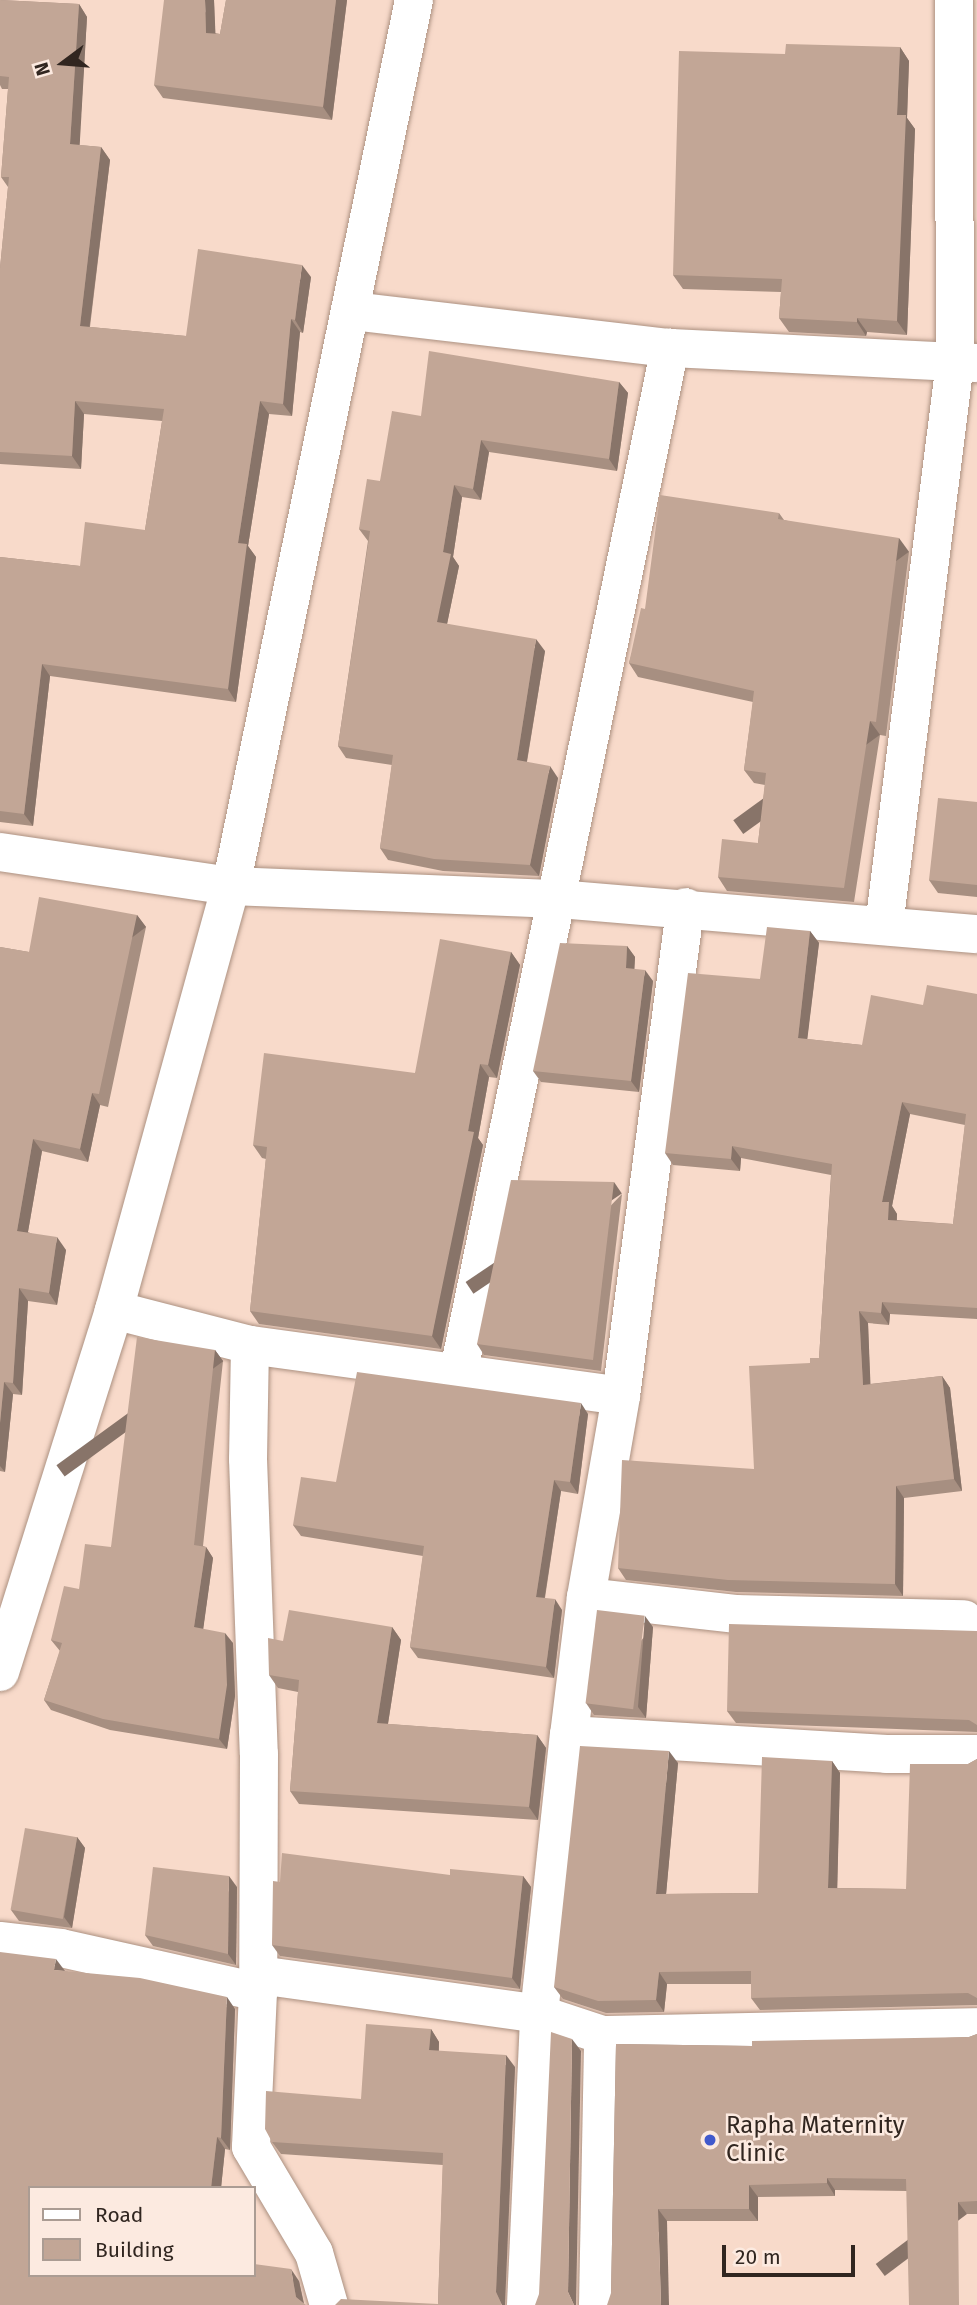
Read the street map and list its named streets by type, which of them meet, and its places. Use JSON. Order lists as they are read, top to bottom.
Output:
{
  "places": ["Rapha Maternity Clinic"],
  "legend": ["Road", "Building"],
  "scale_bar": "20 m",
  "north": "left"
}
